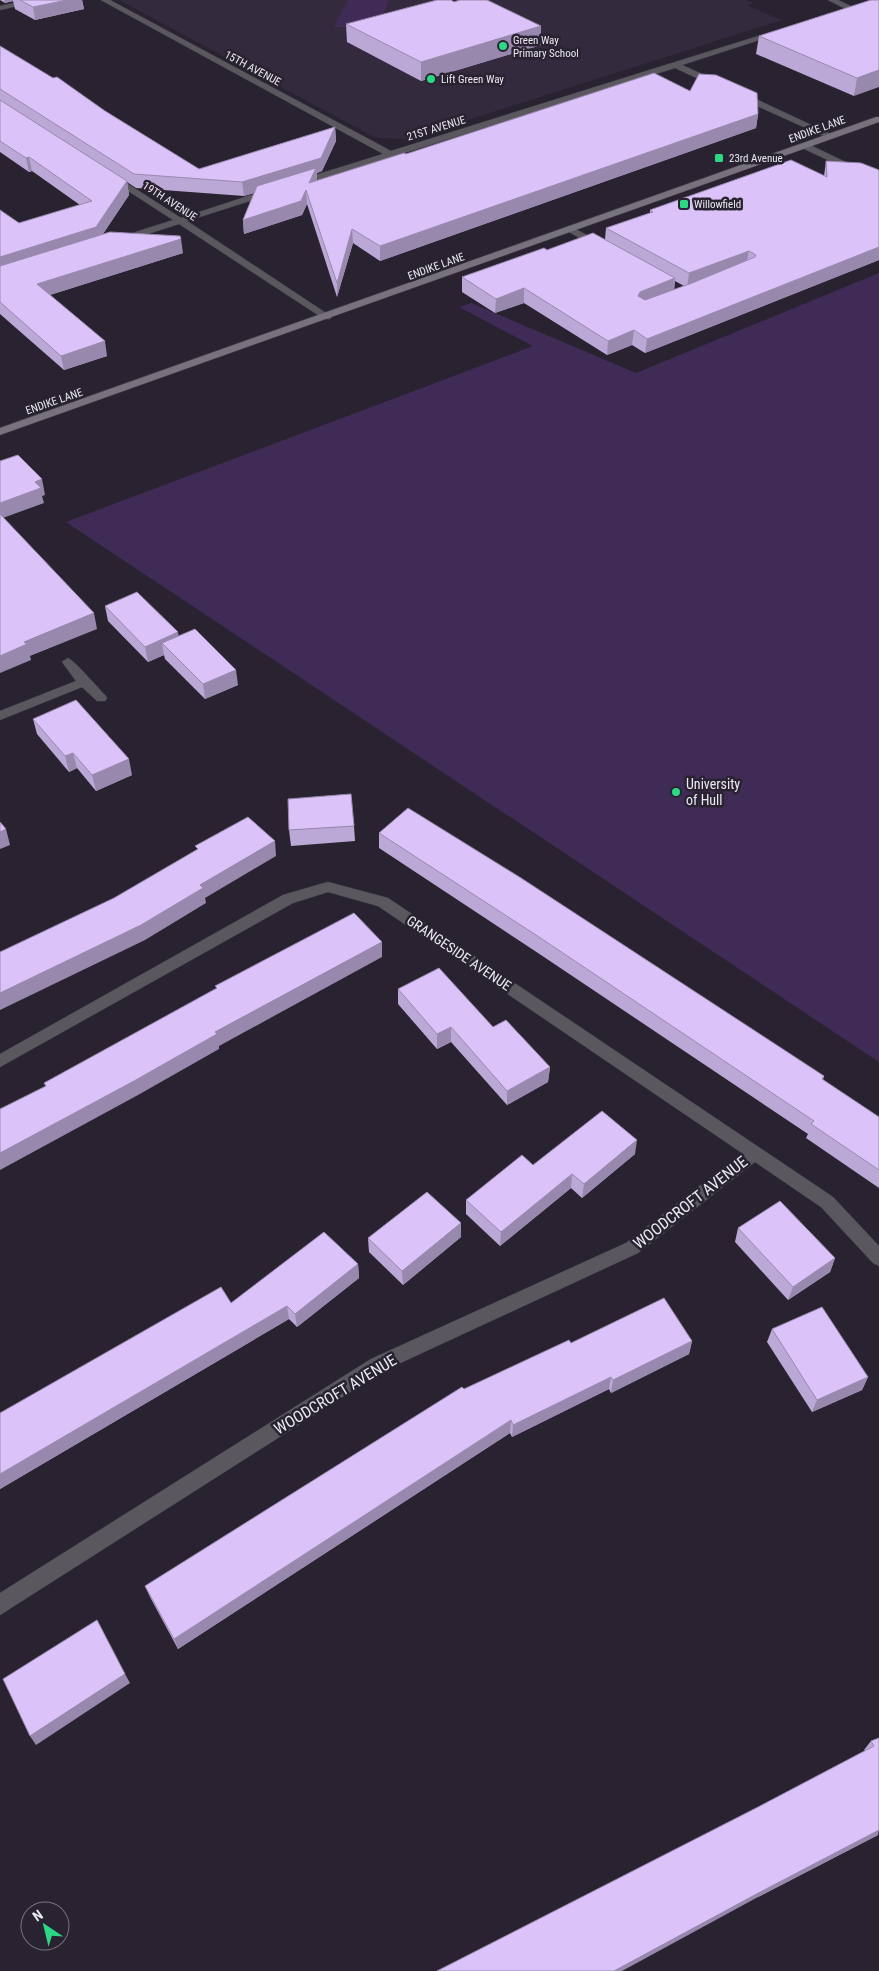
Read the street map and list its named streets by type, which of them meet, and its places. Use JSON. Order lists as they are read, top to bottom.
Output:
{
  "streets": {
    "street": [
      "15TH AVENUE",
      "21ST AVENUE",
      "ENDIKE LANE",
      "19TH AVENUE",
      "GRANGESIDE AVENUE",
      "WOODCROFT AVENUE"
    ]
  },
  "crossings": [
    ["15TH AVENUE", "21ST AVENUE"],
    ["ENDIKE LANE", "19TH AVENUE"],
    ["GRANGESIDE AVENUE", "WOODCROFT AVENUE"]
  ],
  "places": {
    "other": ["Green Way Primary School", "Lift Green Way", "University of Hull"],
    "transit": ["23rd Avenue", "Willowfield"]
  },
  "north": "top left"
}
